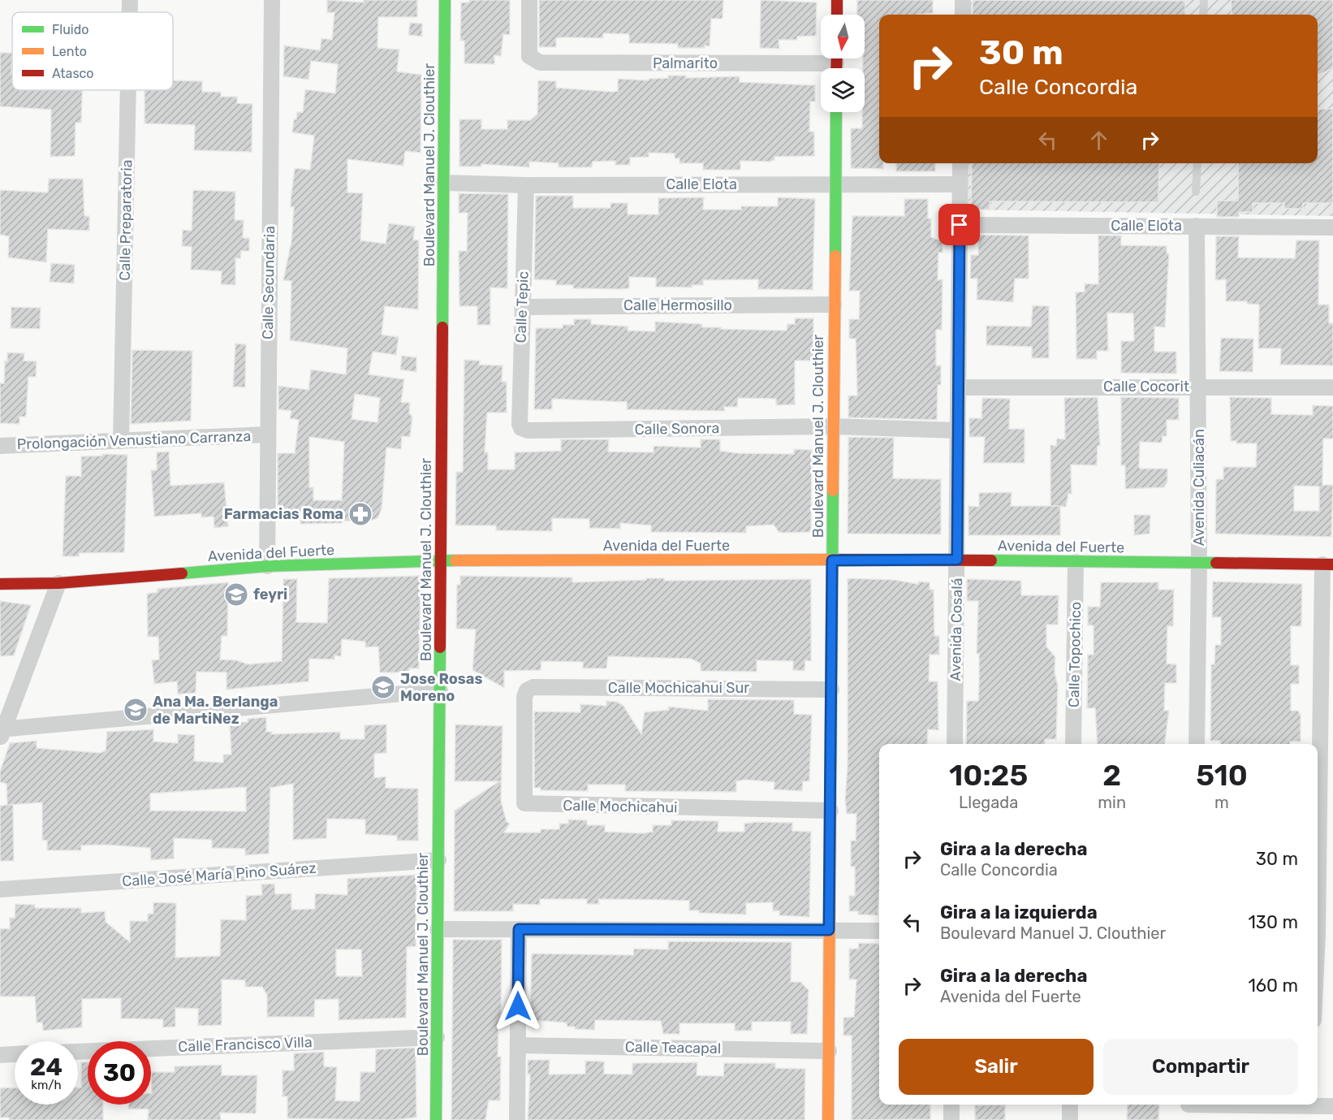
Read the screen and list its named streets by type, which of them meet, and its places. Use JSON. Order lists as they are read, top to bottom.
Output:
{
  "streets": {
    "main road": ["Boulevard Manuel J. Clouthier", "Avenida del Fuerte"],
    "street": [
      "Palmarito",
      "Calle Elota",
      "Calle Preparatoria",
      "Calle Secundaria",
      "Calle Hermosillo",
      "Calle Tepic",
      "Calle Cocorit",
      "Calle Sonora",
      "Prolongación Venustiano Carranza",
      "Avenida Culiacán",
      "Avenida Cosalá",
      "Calle Topochico",
      "Calle Mochicahui Sur",
      "Calle Mochicahui",
      "Calle José María Pino Suárez",
      "Calle Francisco Villa",
      "Calle Teacapal"
    ]
  },
  "crossings": [
    ["Boulevard Manuel J. Clouthier", "Calle Elota"],
    ["Boulevard Manuel J. Clouthier", "Calle Hermosillo"],
    ["Boulevard Manuel J. Clouthier", "Calle Sonora"],
    ["Boulevard Manuel J. Clouthier", "Avenida del Fuerte"],
    ["Boulevard Manuel J. Clouthier", "Calle Mochicahui Sur"],
    ["Boulevard Manuel J. Clouthier", "Calle Mochicahui"],
    ["Boulevard Manuel J. Clouthier", "Calle José María Pino Suárez"],
    ["Boulevard Manuel J. Clouthier", "Calle Francisco Villa"],
    ["Boulevard Manuel J. Clouthier", "Calle Teacapal"],
    ["Calle Elota", "Calle Tepic"],
    ["Calle Elota", "Avenida Culiacán"],
    ["Calle Elota", "Avenida Cosalá"],
    ["Calle Preparatoria", "Prolongación Venustiano Carranza"],
    ["Calle Secundaria", "Prolongación Venustiano Carranza"],
    ["Calle Secundaria", "Avenida del Fuerte"],
    ["Calle Hermosillo", "Calle Tepic"],
    ["Calle Tepic", "Calle Sonora"],
    ["Calle Cocorit", "Avenida Culiacán"],
    ["Calle Cocorit", "Avenida Cosalá"],
    ["Calle Sonora", "Avenida Cosalá"],
    ["Avenida Culiacán", "Avenida del Fuerte"],
    ["Avenida del Fuerte", "Avenida Cosalá"],
    ["Avenida del Fuerte", "Calle Topochico"],
    ["Calle Mochicahui Sur", "Calle Mochicahui"]
  ],
  "places": {
    "pharmacy": ["Farmacias Roma"],
    "school or university": ["feyri", "Jose Rosas Moreno", "Ana Ma. Berlanga de MartiNez"]
  },
  "legend": ["Fluido", "Lento", "Atasco"],
  "north": "bottom",
  "page": {
    "turn": ["30 m", "Calle Concordia"],
    "eta": [
      "10:25",
      "Llegada",
      "2",
      "min",
      "510",
      "m"
    ],
    "list": [
      {
        "name": "Gira a la derecha",
        "note": "Calle Concordia",
        "value": "30 m"
      },
      {
        "name": "Gira a la izquierda",
        "note": "Boulevard Manuel J. Clouthier",
        "value": "130 m"
      },
      {
        "name": "Gira a la derecha",
        "note": "Avenida del Fuerte",
        "value": "160 m"
      }
    ],
    "buttons": ["Salir", "Compartir"],
    "speed": "24 km/h",
    "limit": "30"
  }
}
